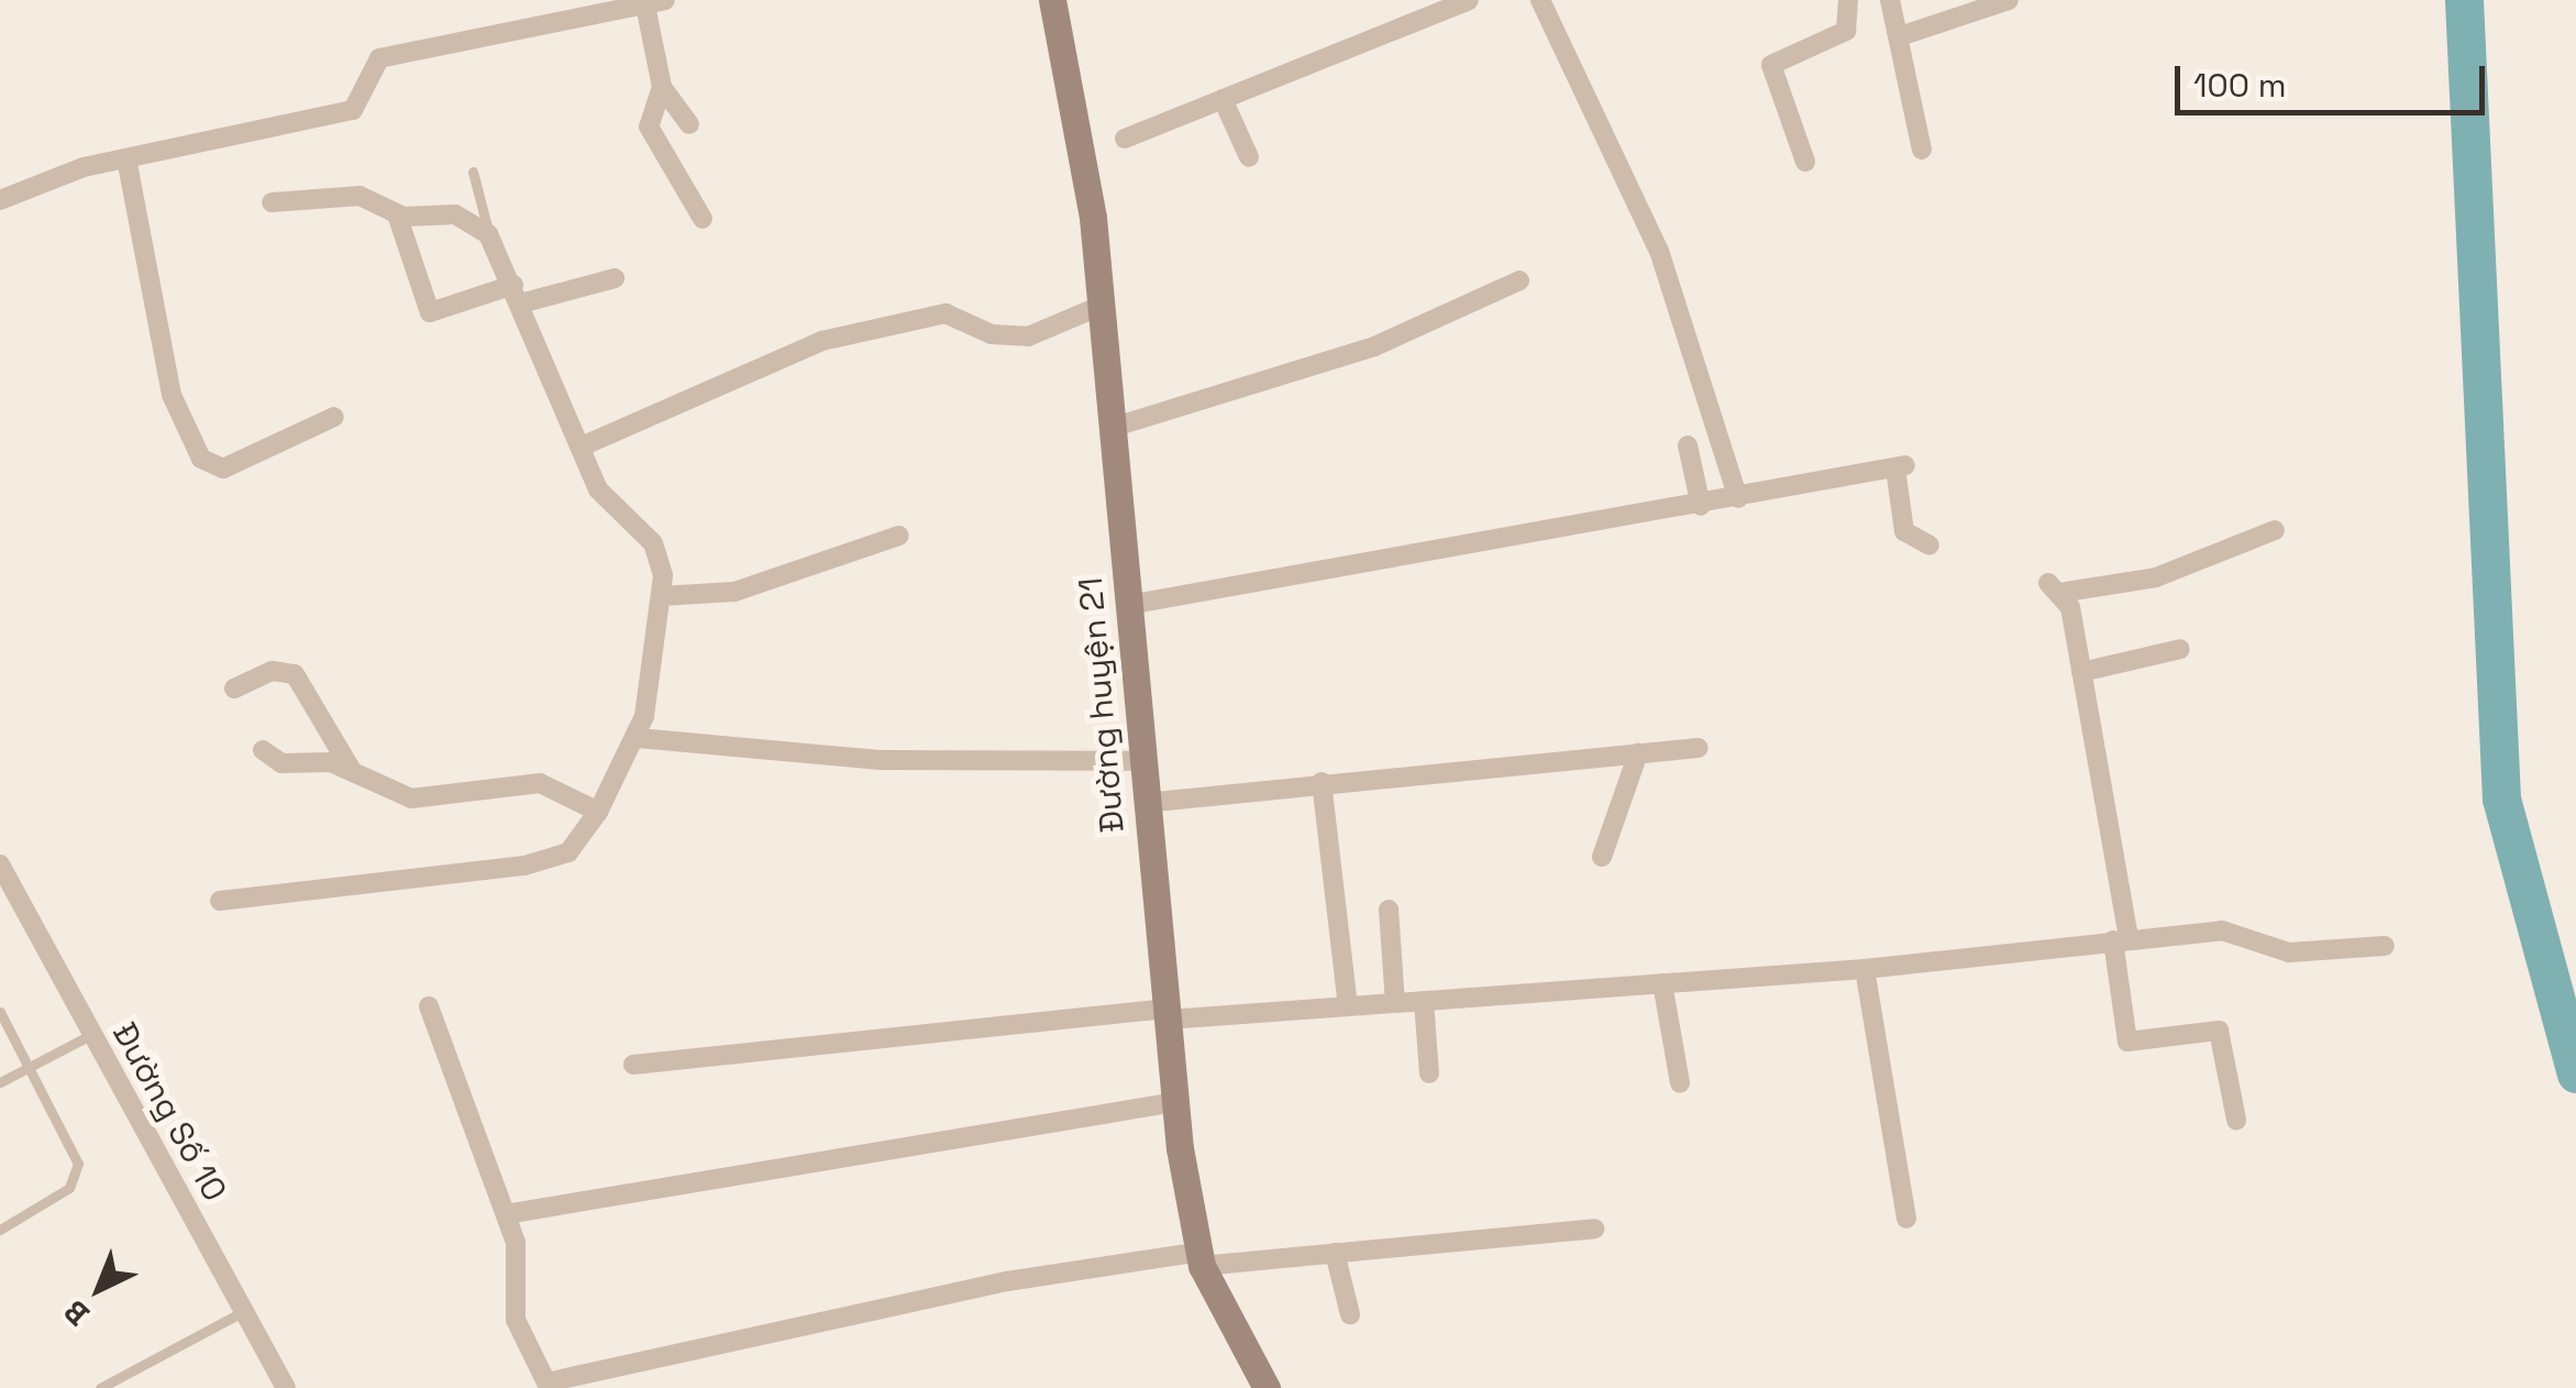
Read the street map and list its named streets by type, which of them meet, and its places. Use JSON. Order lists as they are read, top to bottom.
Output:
{
  "streets": {
    "street": ["Đường huyện 21", "Đường Số 10"]
  },
  "scale_bar": "100 m",
  "north": "bottom left"
}
